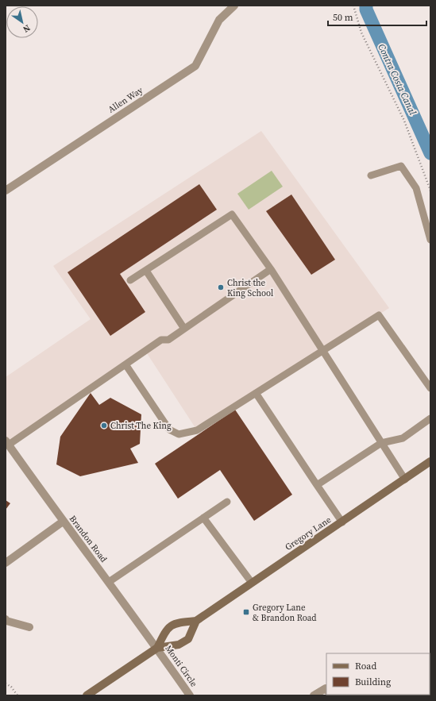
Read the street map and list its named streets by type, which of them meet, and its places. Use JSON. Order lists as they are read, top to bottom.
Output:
{
  "streets": {
    "main road": ["Gregory Lane"],
    "street": ["Allen Way", "Brandon Road", "Monti Circle"]
  },
  "crossings": [
    ["Brandon Road", "Monti Circle"]
  ],
  "water": ["Contra Costa Canal"],
  "places": {
    "other": ["Christ the King School", "Christ The King"],
    "transit": ["Gregory Lane & Brandon Road"]
  },
  "legend": ["Road", "Building"],
  "scale_bar": "50 m",
  "north": "bottom right"
}
